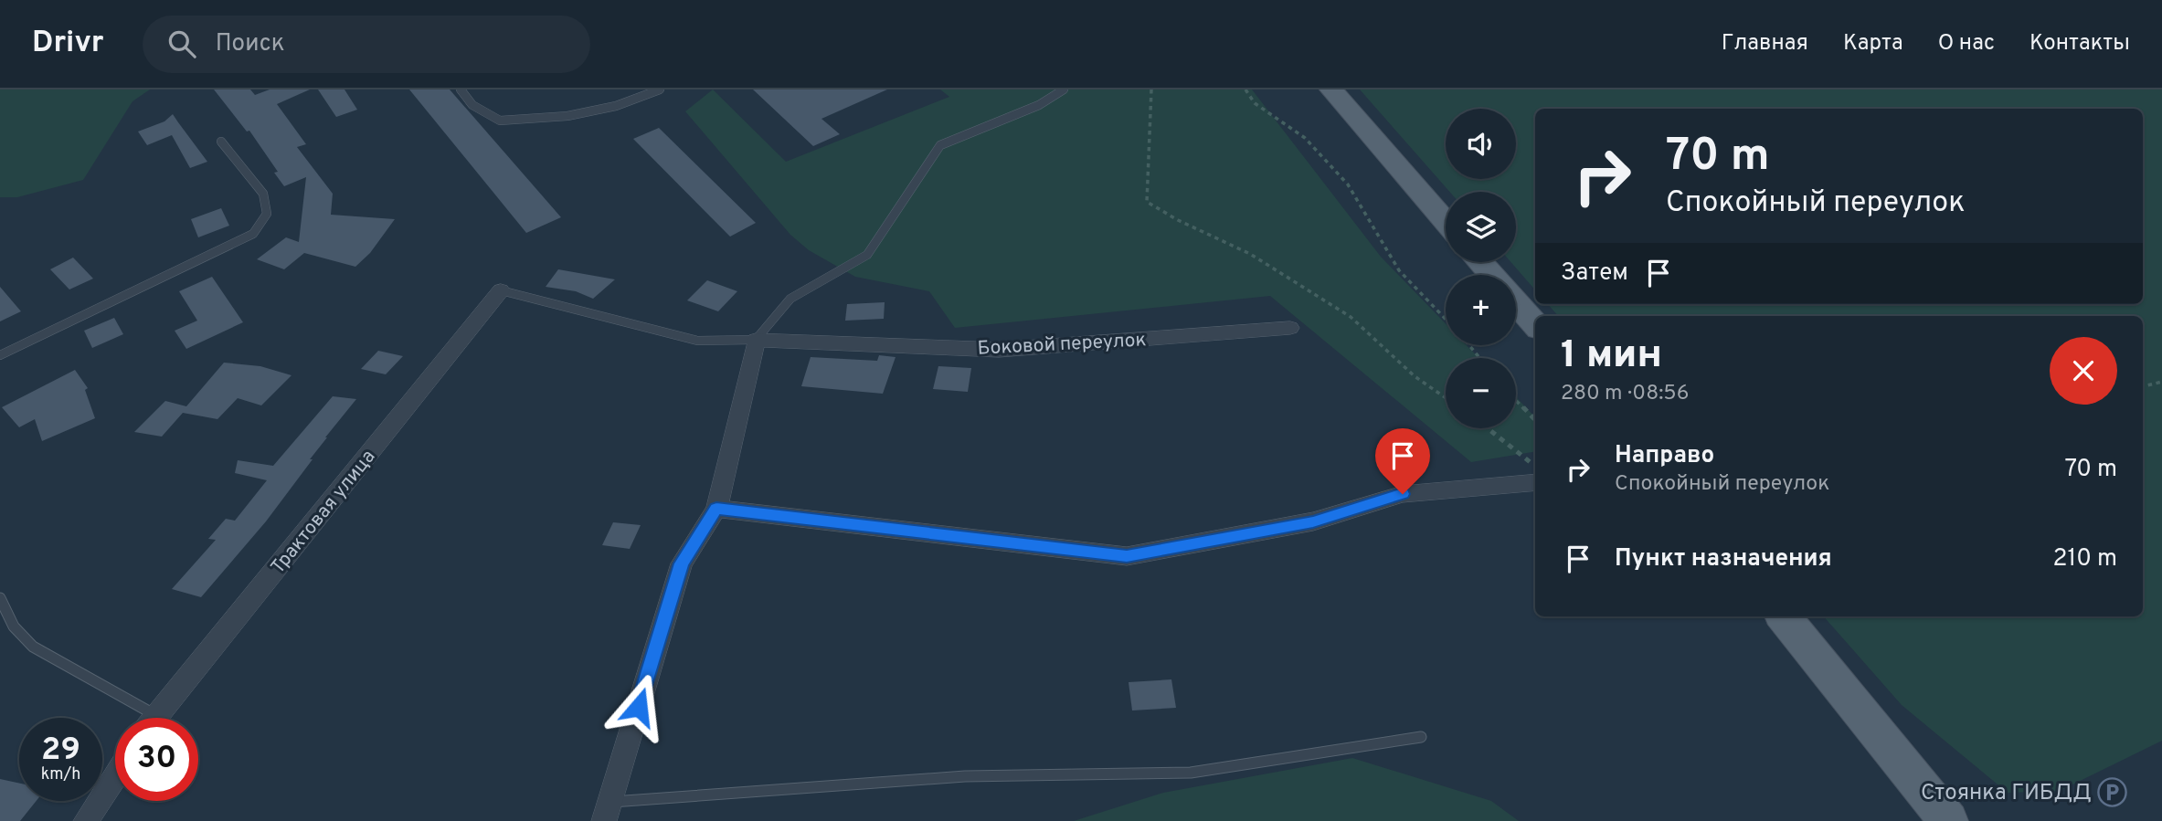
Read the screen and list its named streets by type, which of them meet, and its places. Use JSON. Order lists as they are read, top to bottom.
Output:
{
  "streets": {
    "street": ["Боковой переулок", "Трактовая улица"]
  },
  "places": {
    "parking": ["Стоянка ГИБДД"]
  },
  "page": {
    "header": "Drivr",
    "search": "Поиск",
    "nav": [
      "Главная",
      "Карта",
      "О нас",
      "Контакты"
    ],
    "map_buttons": ["+", "−"],
    "turn": ["70 m", "Спокойный переулок"],
    "then": "Затем",
    "heading": ["1 мин", "280 m · 08:56"],
    "list": [
      {
        "name": "Направо",
        "note": "Спокойный переулок",
        "value": "70 m"
      },
      {
        "name": "Пункт назначения",
        "value": "210 m"
      }
    ],
    "speed": "29 km/h",
    "limit": "30"
  }
}
